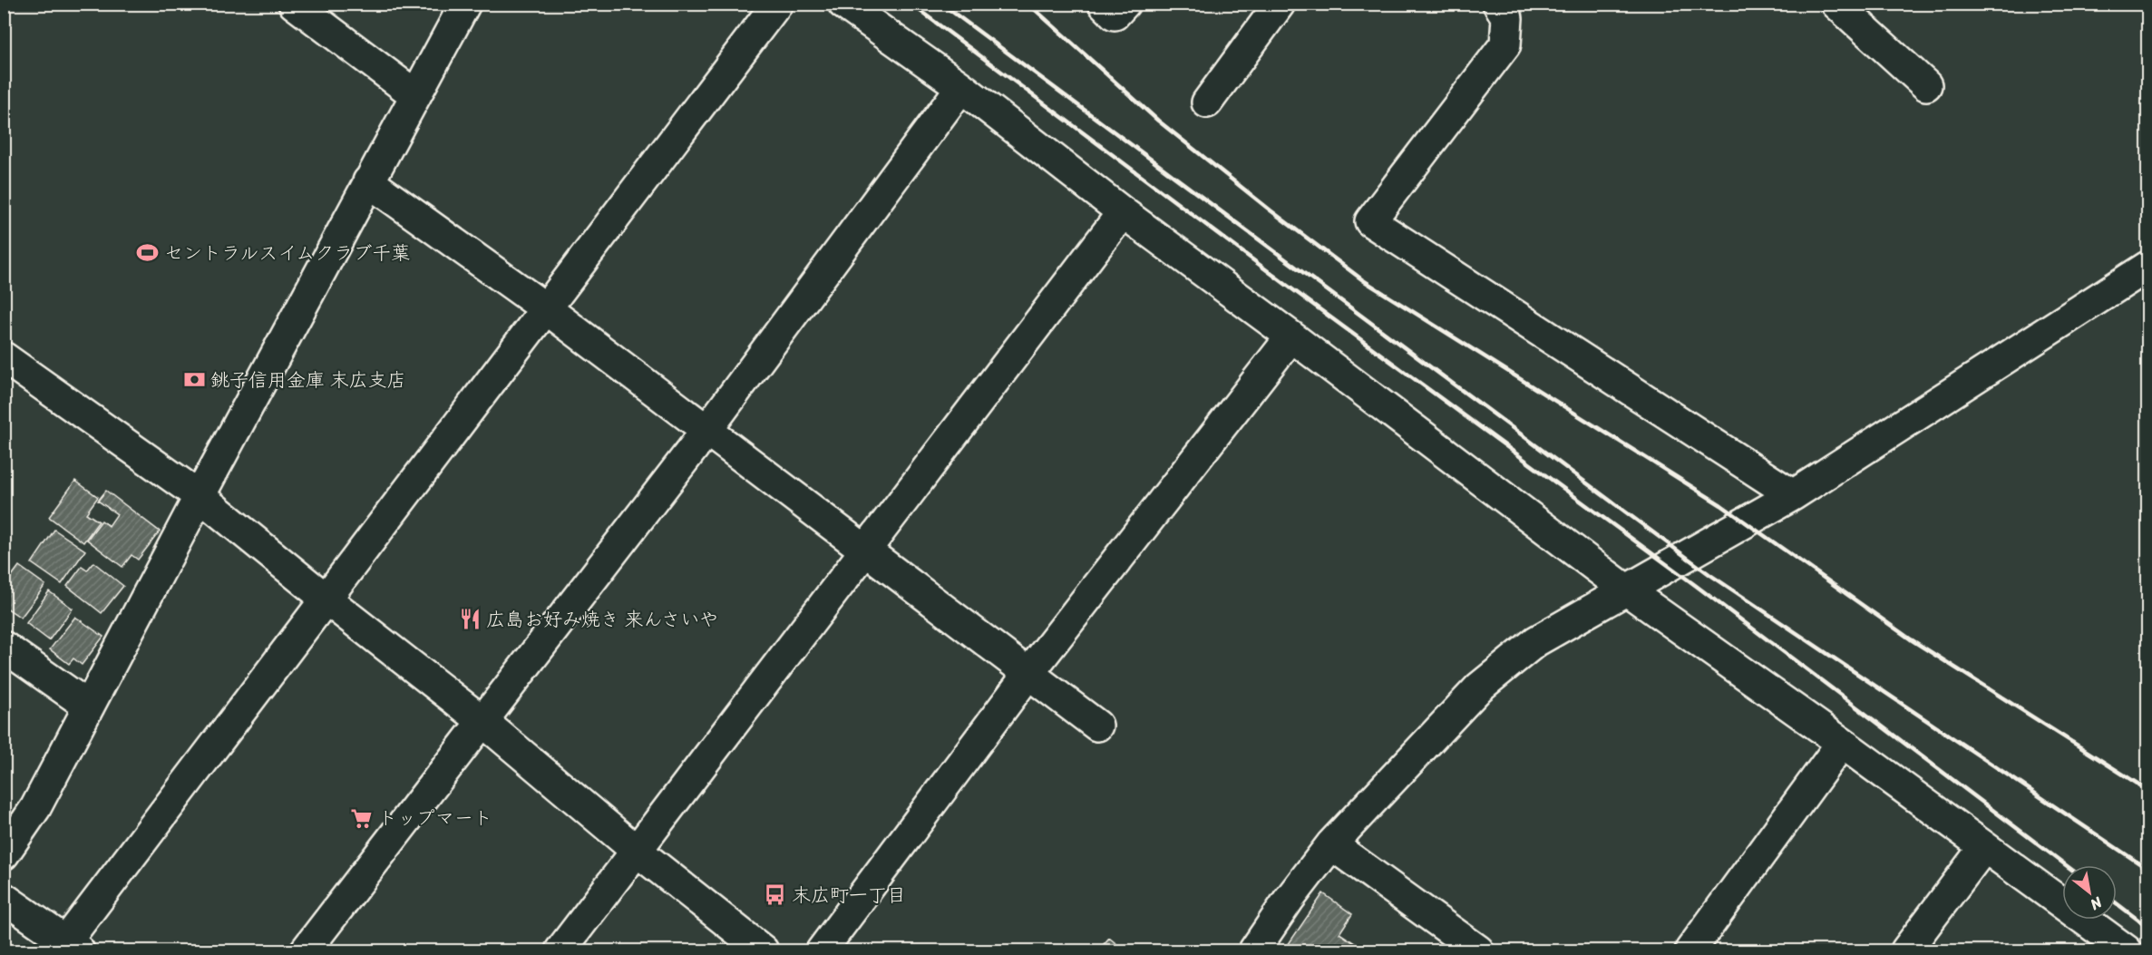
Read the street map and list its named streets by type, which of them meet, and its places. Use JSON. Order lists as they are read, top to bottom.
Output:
{
  "places": {
    "sports": ["セントラルスイムクラブ千葉"],
    "bank": ["銚子信用金庫 末広支店"],
    "restaurant": ["広島お好み焼き 来んさいや"],
    "supermarket": ["トップマート"],
    "bus stop": ["末広町一丁目"]
  },
  "north": "bottom right"
}
